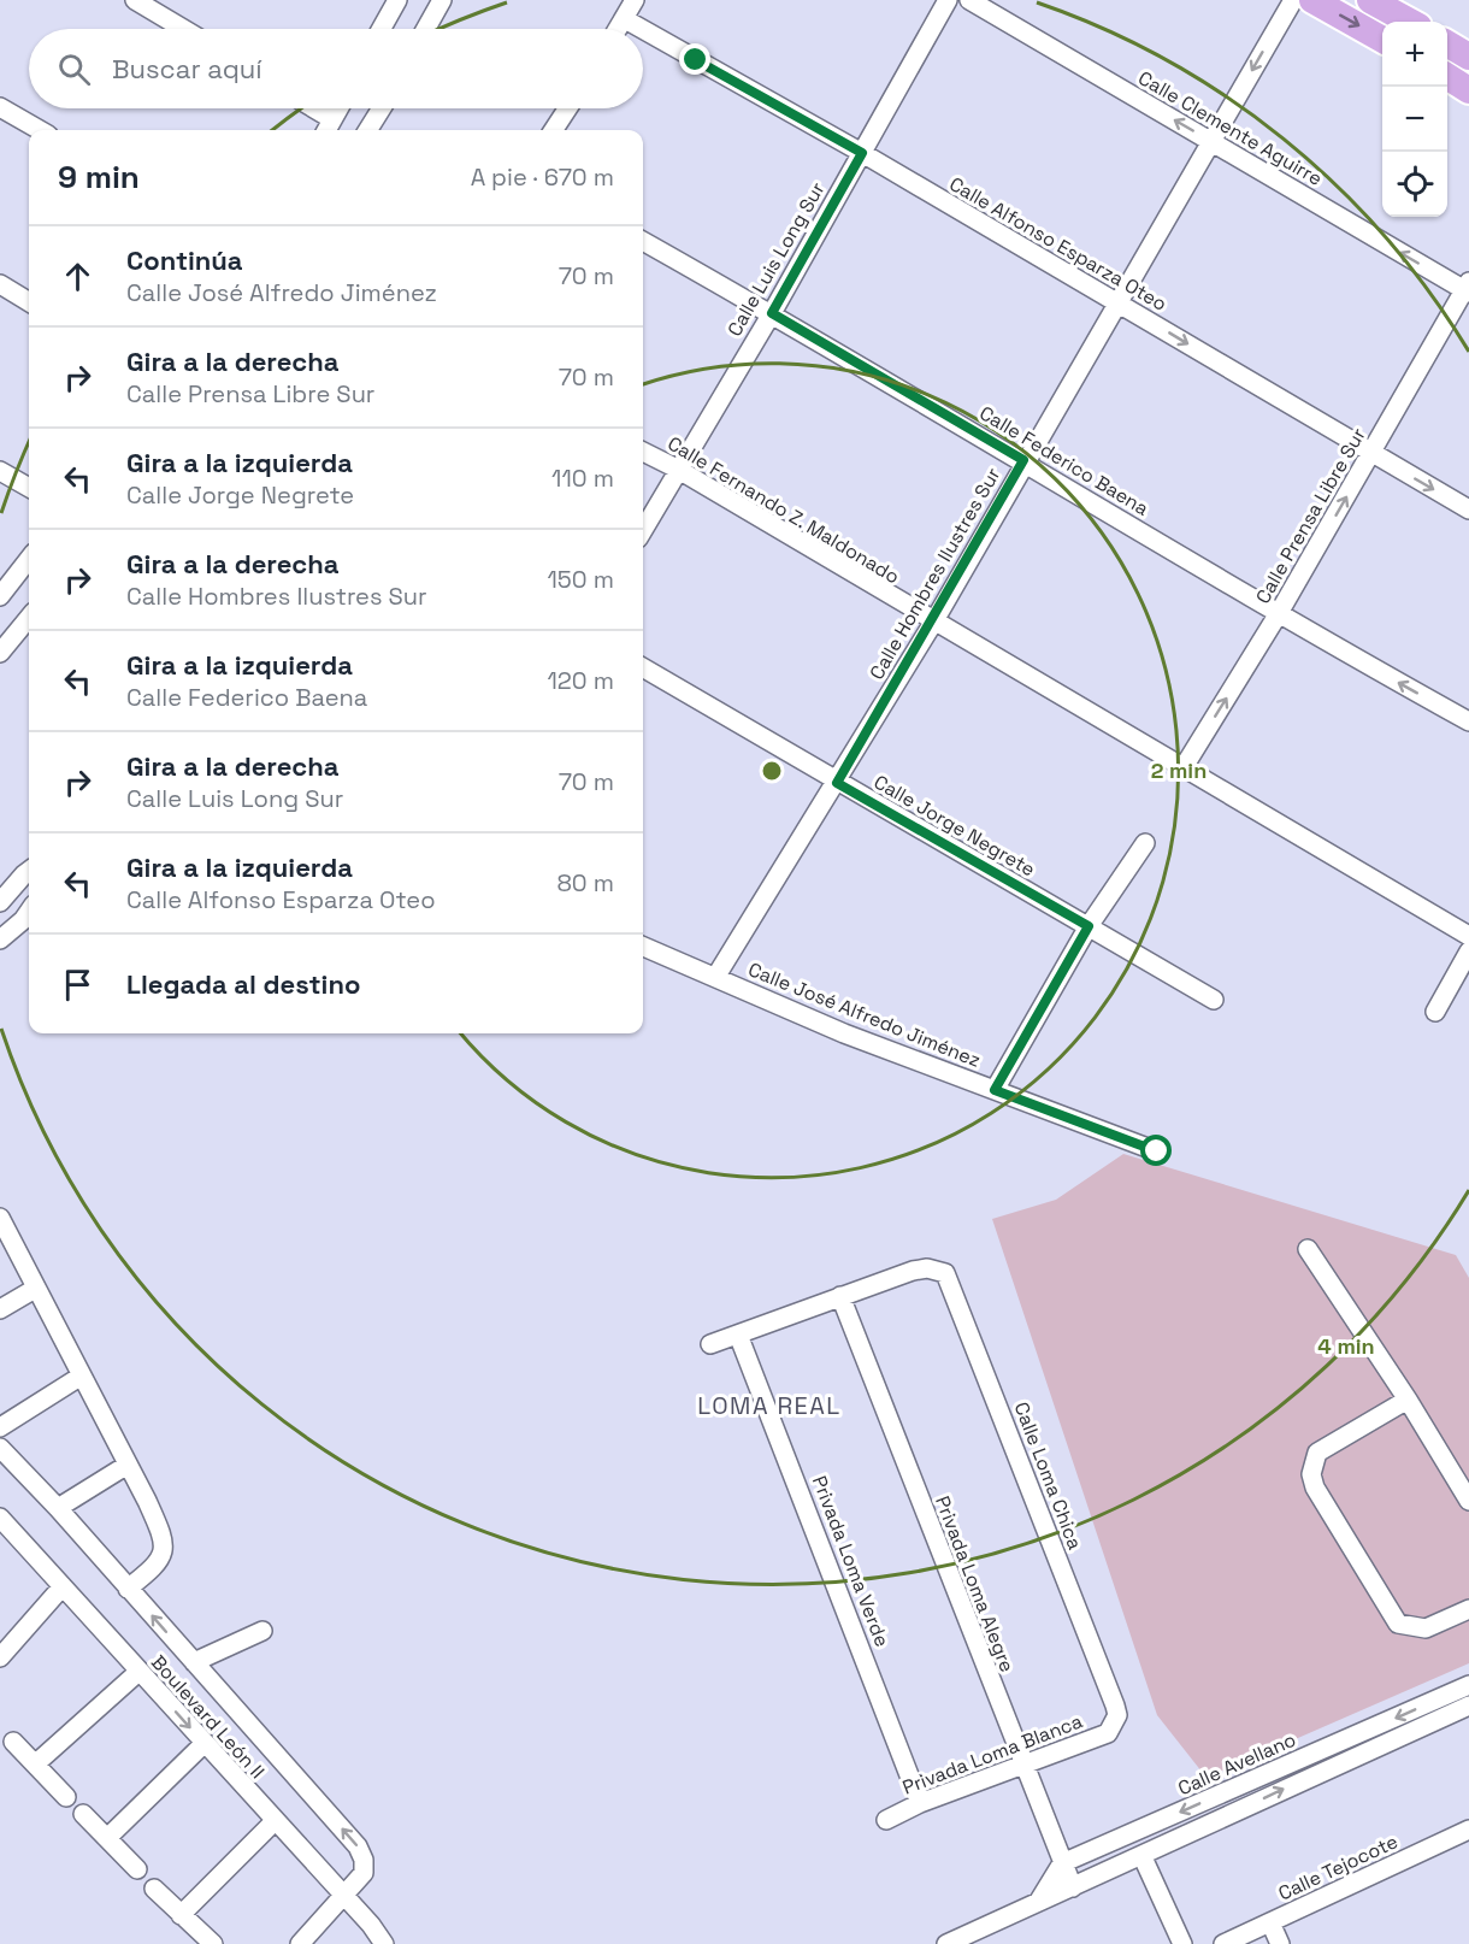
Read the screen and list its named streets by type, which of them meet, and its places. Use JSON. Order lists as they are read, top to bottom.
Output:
{
  "streets": {
    "street": [
      "Calle Clemente Aguirre",
      "Calle Alfonso Esparza Oteo",
      "Calle Luis Long Sur",
      "Calle Federico Baena",
      "Calle Fernando Z. Maldonado",
      "Calle Prensa Libre Sur",
      "Calle Hombres Ilustres Sur",
      "Calle Jorge Negrete",
      "Calle José Alfredo Jiménez",
      "Calle Loma Chica",
      "Privada Loma Verde",
      "Privada Loma Alegre",
      "Boulevard León II",
      "Privada Loma Blanca",
      "Calle Avellano",
      "Calle Tejocote"
    ]
  },
  "crossings": [
    ["Calle Clemente Aguirre", "Calle Prensa Libre Sur"],
    ["Calle Clemente Aguirre", "Calle Hombres Ilustres Sur"],
    ["Calle Alfonso Esparza Oteo", "Calle Luis Long Sur"],
    ["Calle Alfonso Esparza Oteo", "Calle Prensa Libre Sur"],
    ["Calle Alfonso Esparza Oteo", "Calle Hombres Ilustres Sur"],
    ["Calle Luis Long Sur", "Calle Federico Baena"],
    ["Calle Luis Long Sur", "Calle Fernando Z. Maldonado"],
    ["Calle Federico Baena", "Calle Prensa Libre Sur"],
    ["Calle Federico Baena", "Calle Hombres Ilustres Sur"],
    ["Calle Fernando Z. Maldonado", "Calle Prensa Libre Sur"],
    ["Calle Fernando Z. Maldonado", "Calle Hombres Ilustres Sur"],
    ["Calle Hombres Ilustres Sur", "Calle Jorge Negrete"],
    ["Calle Hombres Ilustres Sur", "Calle José Alfredo Jiménez"],
    ["Calle Loma Chica", "Privada Loma Alegre"],
    ["Calle Loma Chica", "Privada Loma Blanca"],
    ["Privada Loma Verde", "Privada Loma Blanca"],
    ["Privada Loma Alegre", "Privada Loma Blanca"],
    ["Privada Loma Alegre", "Calle Avellano"]
  ],
  "one_way": ["Calle Clemente Aguirre", "Calle Alfonso Esparza Oteo", "Calle Prensa Libre Sur"],
  "districts": ["LOMA REAL"],
  "page": {
    "map_buttons": ["+", "−"],
    "search": "Buscar aquí",
    "heading": ["9 min", "A pie · 670 m"],
    "list": [
      ["Continúa", "Calle José Alfredo Jiménez", "70 m"],
      ["Gira a la derecha", "Calle Prensa Libre Sur", "70 m"],
      ["Gira a la izquierda", "Calle Jorge Negrete", "110 m"],
      ["Gira a la derecha", "Calle Hombres Ilustres Sur", "150 m"],
      ["Gira a la izquierda", "Calle Federico Baena", "120 m"],
      ["Gira a la derecha", "Calle Luis Long Sur", "70 m"],
      ["Gira a la izquierda", "Calle Alfonso Esparza Oteo", "80 m"],
      "Llegada al destino"
    ]
  },
  "rings": ["2 min", "4 min"]
}
